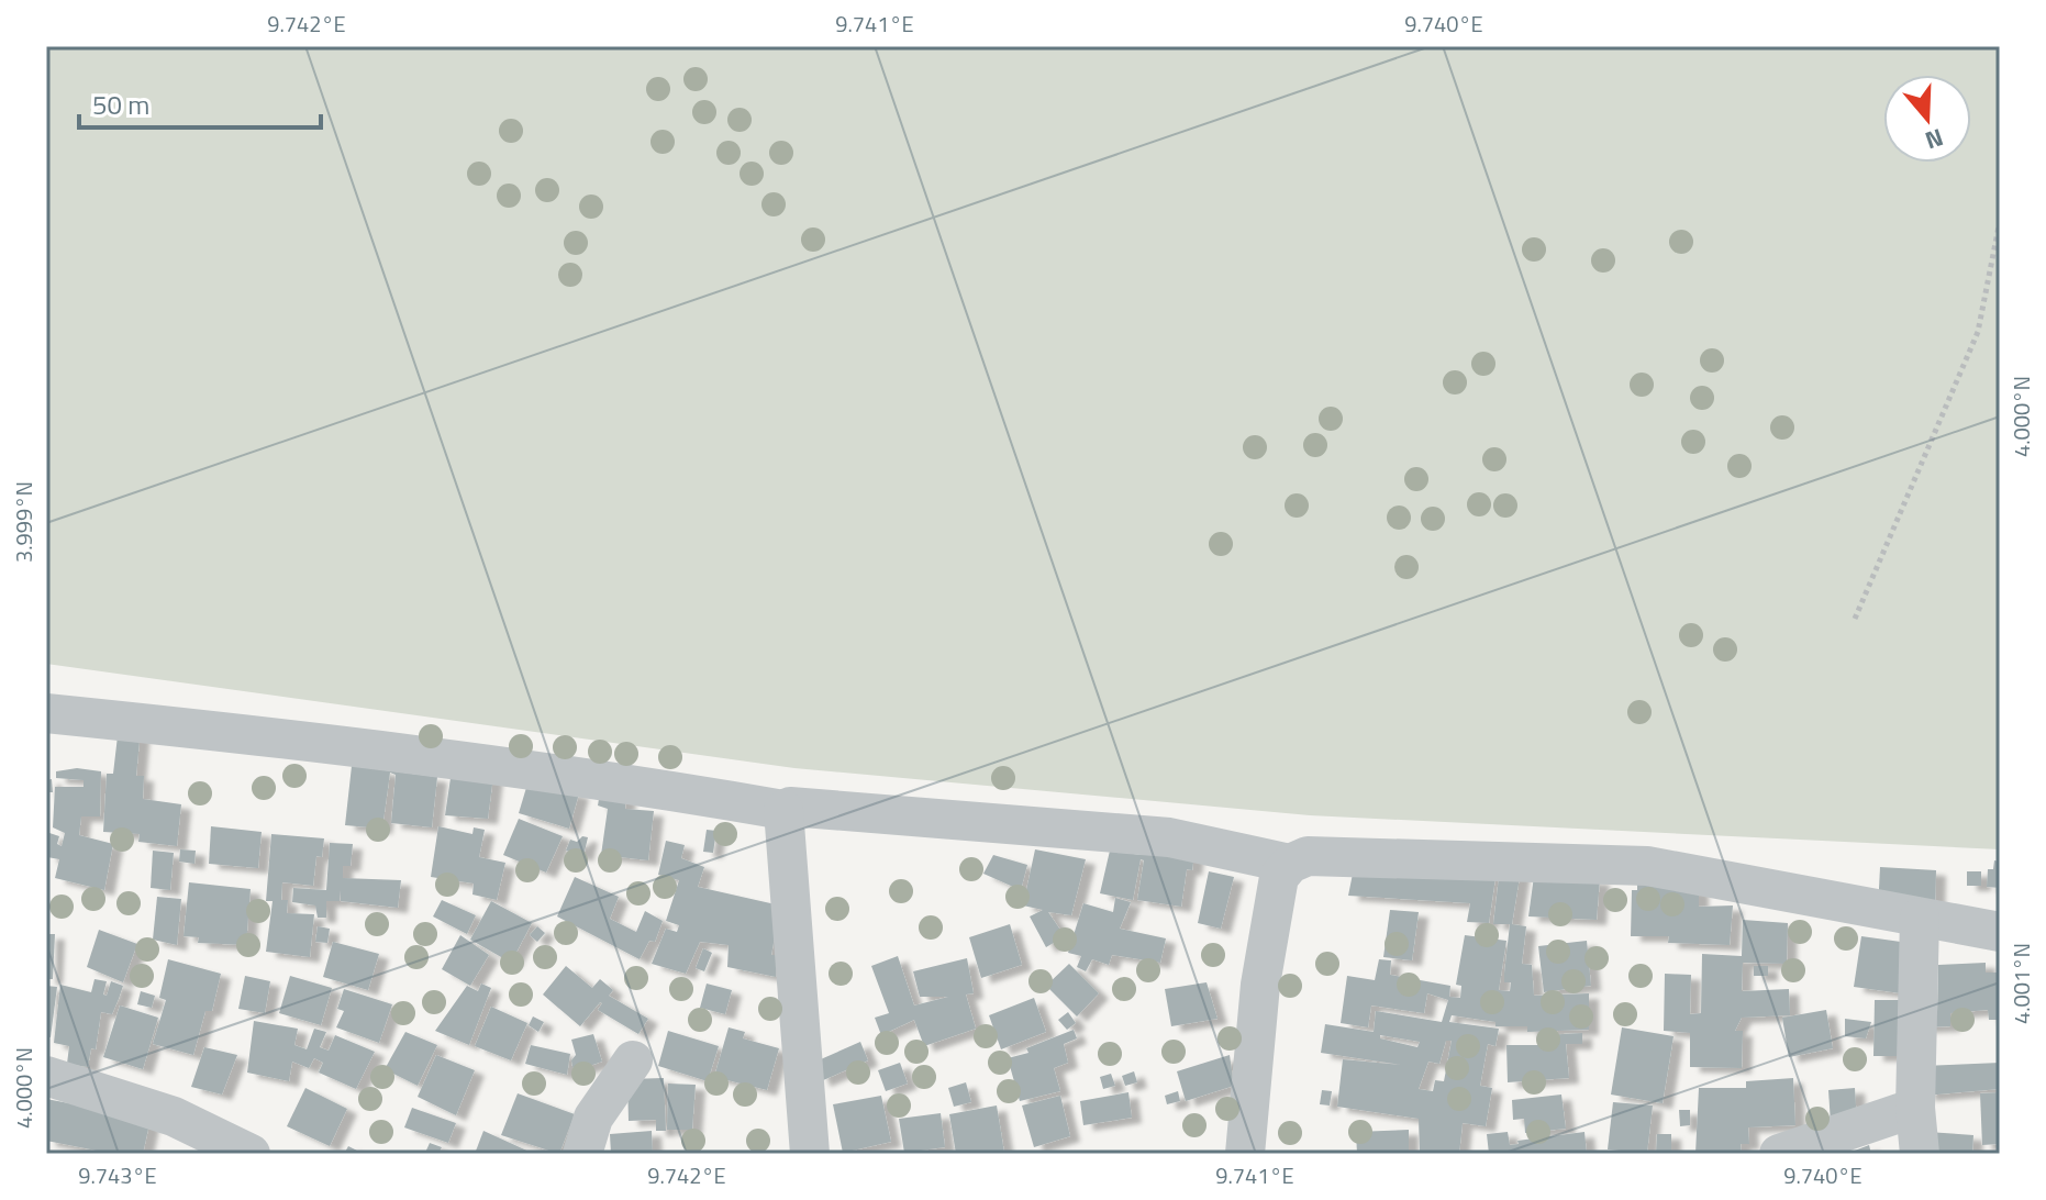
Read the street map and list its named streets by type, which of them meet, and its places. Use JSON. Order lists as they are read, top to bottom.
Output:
{
  "scale_bar": "50 m",
  "north": "bottom",
  "coordinates": [
    "9.742°E",
    "9.741°E",
    "9.740°E",
    "4.000°N",
    "3.999°N",
    "4.001°N",
    "9.743°E"
  ]
}
